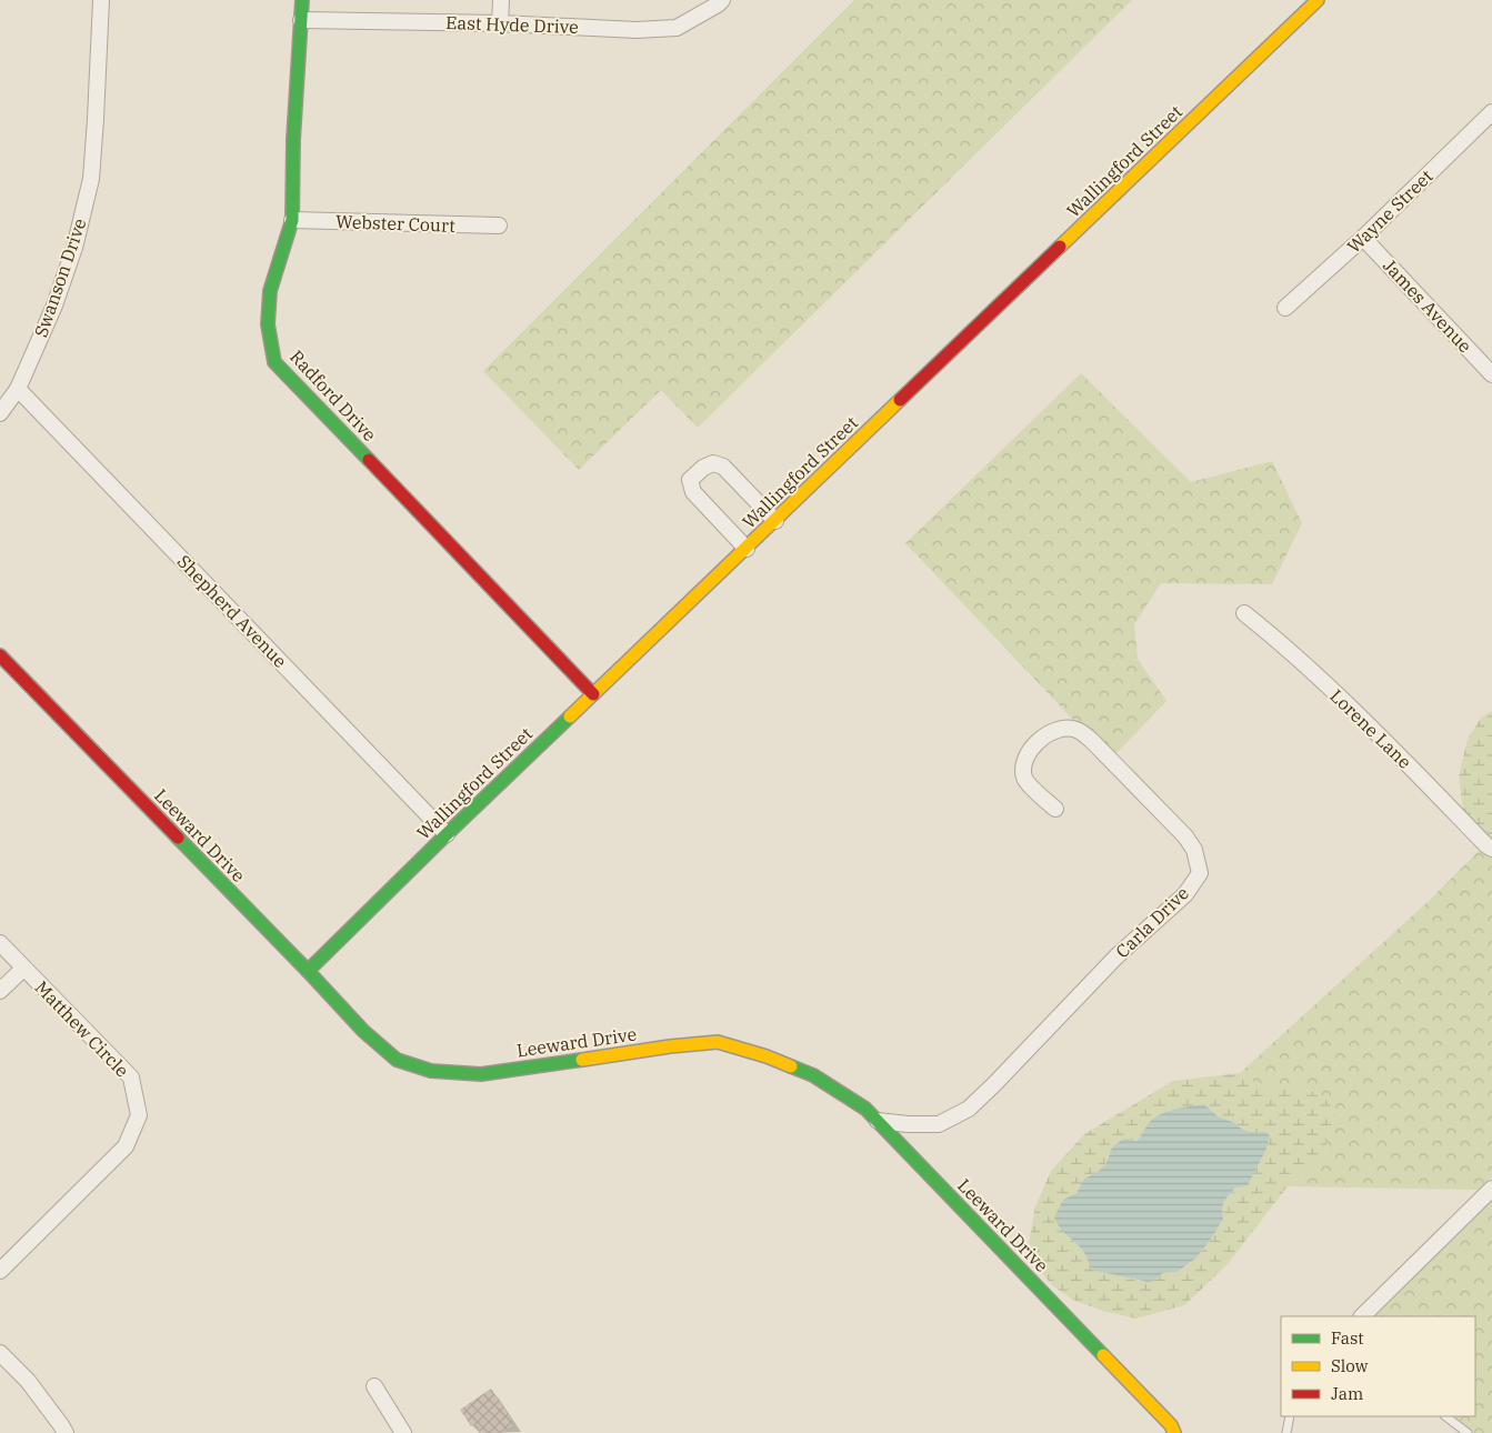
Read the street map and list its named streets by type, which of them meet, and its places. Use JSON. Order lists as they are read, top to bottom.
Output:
{
  "streets": {
    "street": [
      "East Hyde Drive",
      "Wallingford Street",
      "Wayne Street",
      "Webster Court",
      "Swanson Drive",
      "James Avenue",
      "Radford Drive",
      "Shepherd Avenue",
      "Lorene Lane",
      "Leeward Drive",
      "Carla Drive",
      "Matthew Circle"
    ]
  },
  "crossings": [
    ["East Hyde Drive", "Radford Drive"],
    ["Wallingford Street", "Radford Drive"],
    ["Wallingford Street", "Shepherd Avenue"],
    ["Wallingford Street", "Leeward Drive"],
    ["Wayne Street", "James Avenue"],
    ["Webster Court", "Radford Drive"],
    ["Swanson Drive", "Shepherd Avenue"],
    ["Leeward Drive", "Carla Drive"]
  ],
  "legend": ["Fast", "Slow", "Jam"]
}
